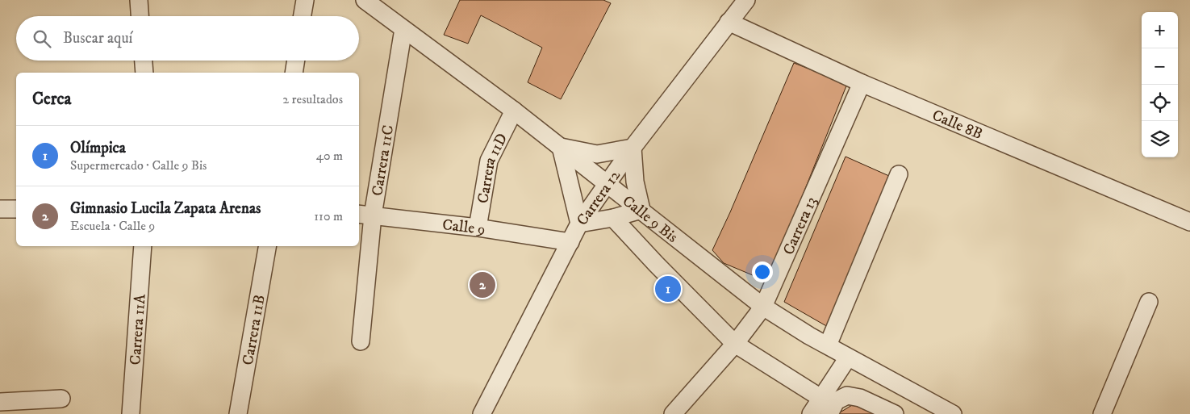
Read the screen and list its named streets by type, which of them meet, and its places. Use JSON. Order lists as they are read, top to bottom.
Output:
{
  "streets": {
    "street": [
      "Calle 8B",
      "Carrera 11C",
      "Carrera 11D",
      "Carrera 12",
      "Calle 9 Bis",
      "Carrera 13",
      "Calle 9",
      "Carrera 11A",
      "Carrera 11B"
    ]
  },
  "crossings": [
    ["Calle 8B", "Carrera 12"],
    ["Calle 8B", "Carrera 13"],
    ["Carrera 11C", "Calle 9 Bis"],
    ["Carrera 11C", "Calle 9"],
    ["Carrera 11D", "Calle 9 Bis"],
    ["Carrera 11D", "Calle 9"],
    ["Carrera 12", "Calle 9 Bis"],
    ["Carrera 12", "Calle 9"],
    ["Calle 9 Bis", "Carrera 13"]
  ],
  "page": {
    "map_buttons": ["+", "−"],
    "search": "Buscar aquí",
    "heading": ["Cerca", "2 resultados"],
    "list": [
      {
        "mark": "1",
        "name": "Olímpica",
        "note": "Supermercado · Calle 9 Bis",
        "value": "40 m"
      },
      {
        "mark": "2",
        "name": "Gimnasio Lucila Zapata Arenas",
        "note": "Escuela · Calle 9",
        "value": "110 m"
      }
    ],
    "pins": ["2", "1"]
  }
}
